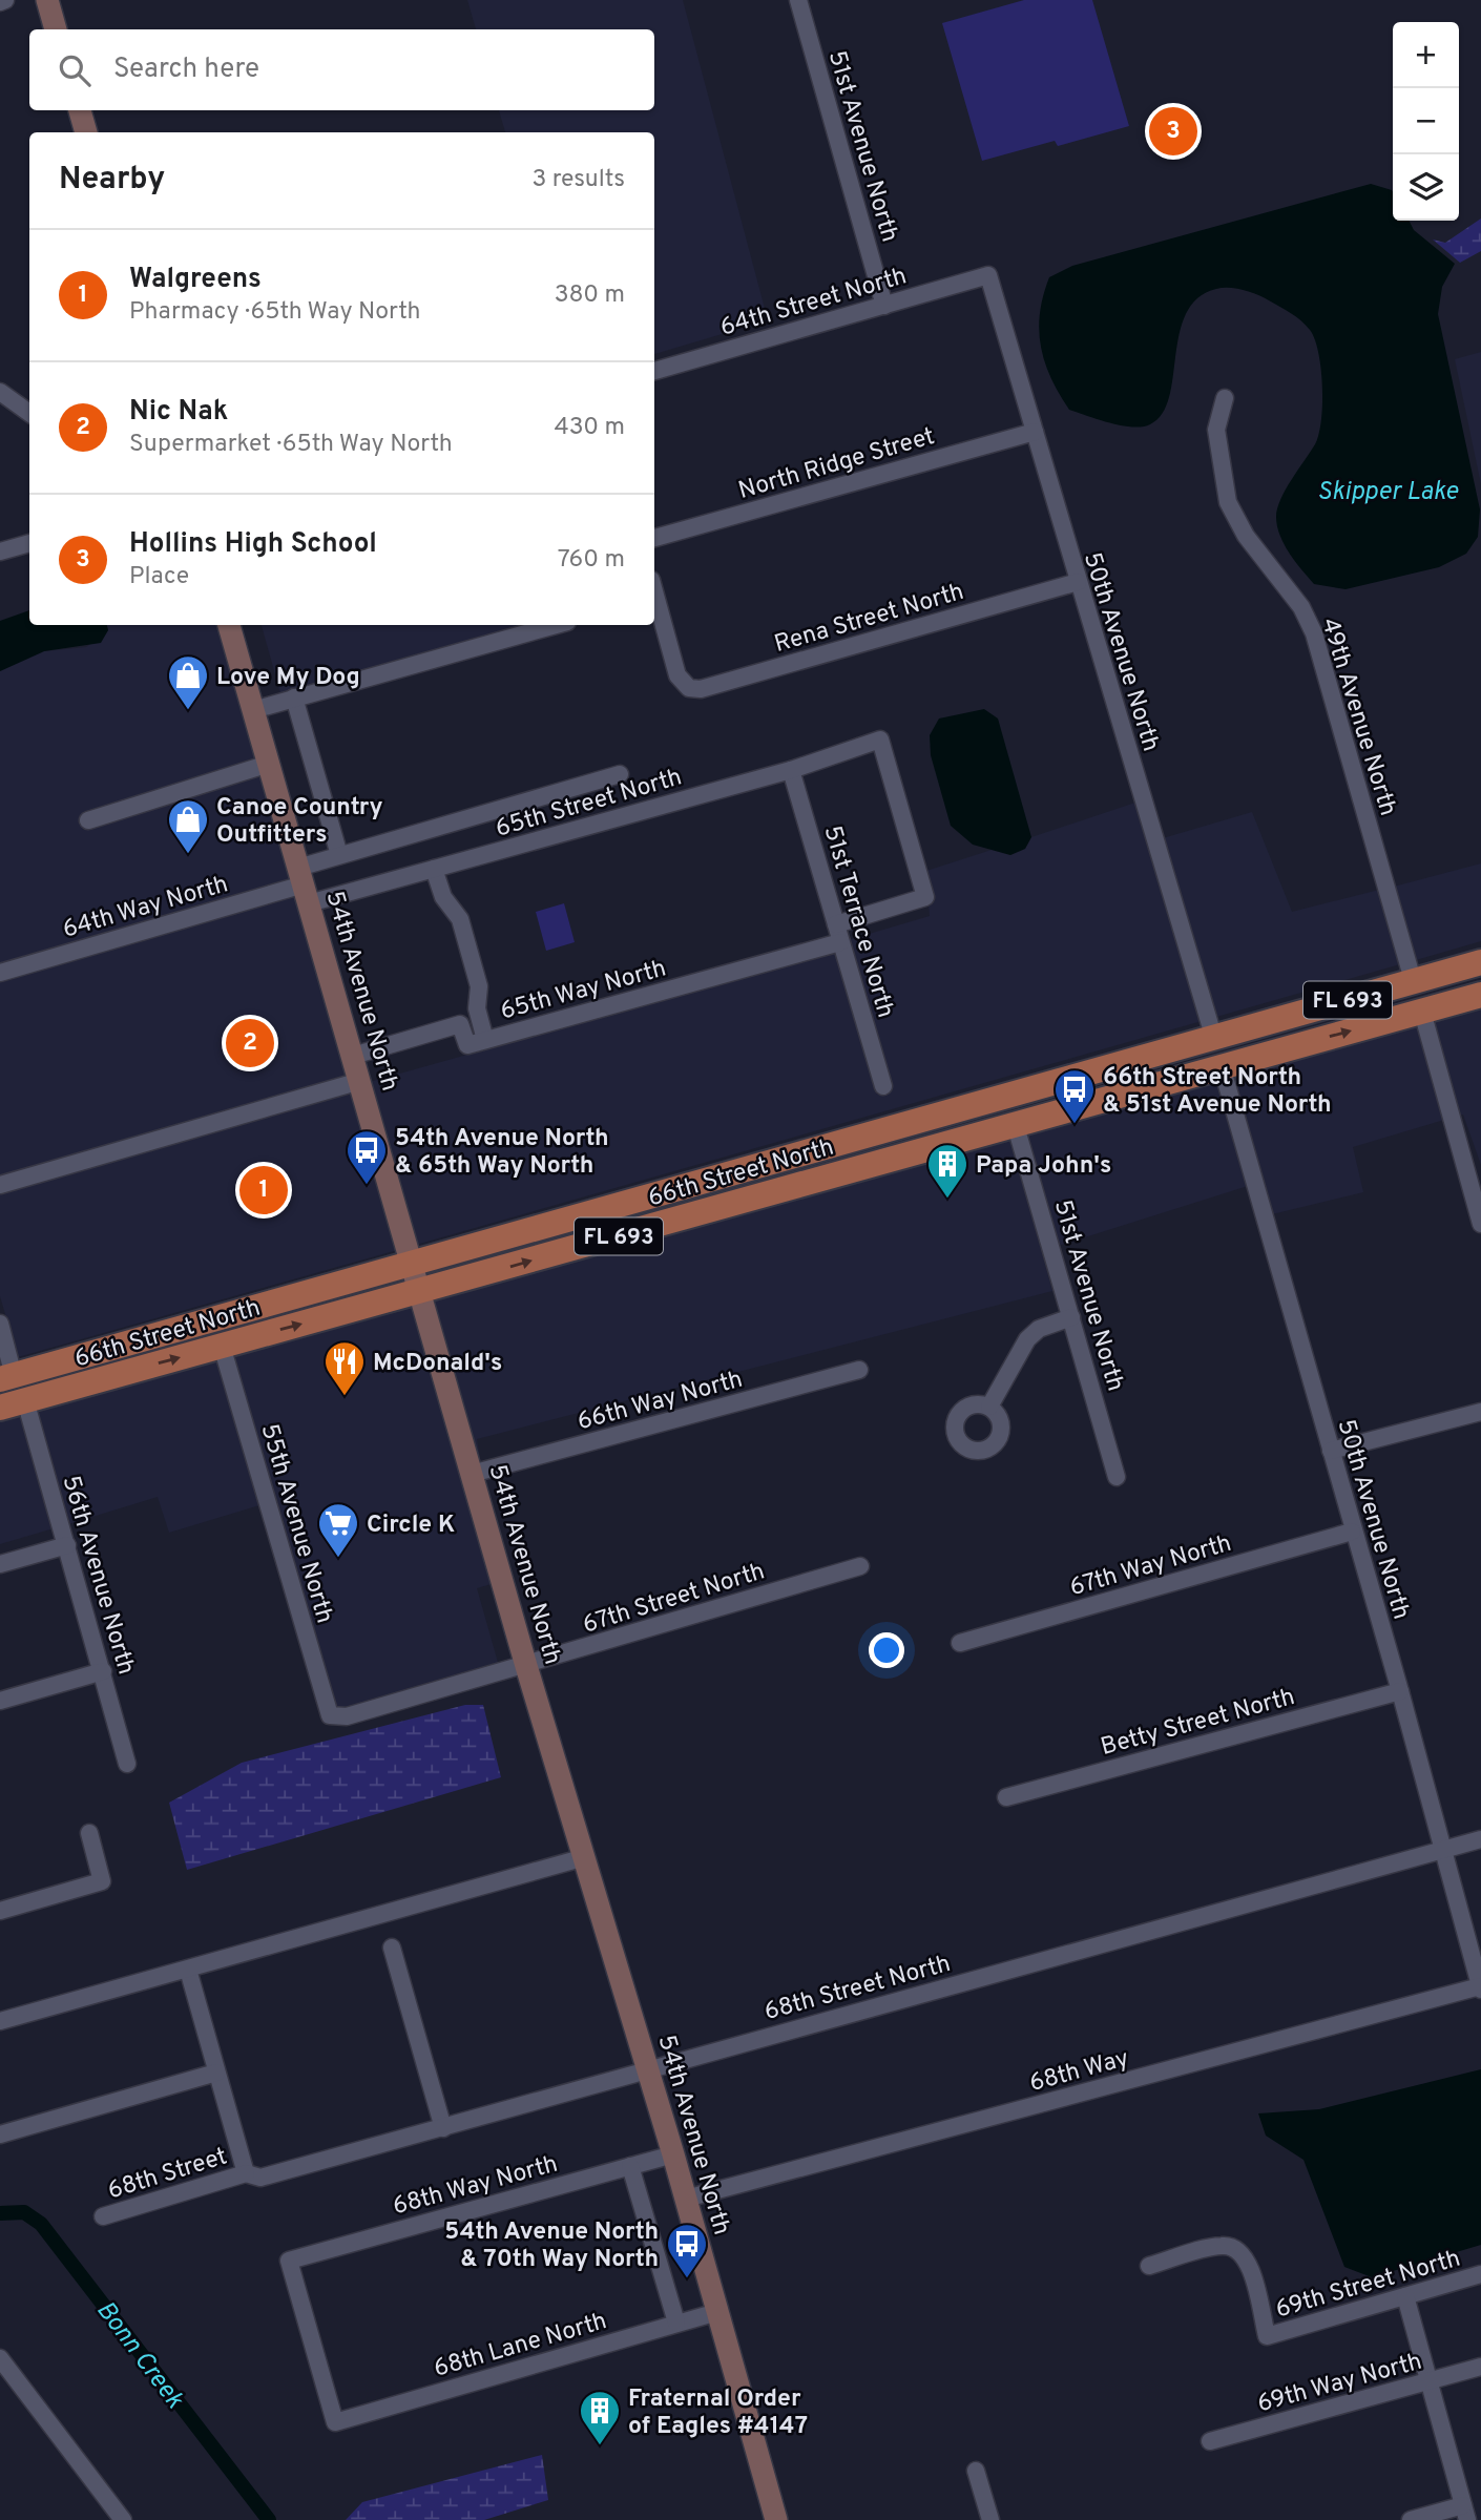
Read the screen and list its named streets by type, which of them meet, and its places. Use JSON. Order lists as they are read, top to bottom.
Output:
{
  "streets": {
    "main road": ["54th Avenue North", "FL 693", "66th Street North"],
    "street": [
      "51st Avenue North",
      "64th Street North",
      "North Ridge Street",
      "Rena Street North",
      "50th Avenue North",
      "49th Avenue North",
      "65th Street North",
      "64th Way North",
      "51st Terrace North",
      "65th Way North",
      "66th Way North",
      "55th Avenue North",
      "67th Way North",
      "56th Avenue North",
      "67th Street North",
      "Betty Street North",
      "68th Street North",
      "68th Way",
      "68th Street",
      "68th Way North",
      "69th Street North",
      "68th Lane North",
      "69th Way North"
    ]
  },
  "crossings": [
    ["51st Avenue North", "64th Street North"],
    ["51st Avenue North", "66th Street North"],
    ["64th Street North", "50th Avenue North"],
    ["North Ridge Street", "50th Avenue North"],
    ["Rena Street North", "50th Avenue North"],
    ["50th Avenue North", "66th Street North"],
    ["50th Avenue North", "67th Way North"],
    ["50th Avenue North", "Betty Street North"],
    ["50th Avenue North", "68th Street North"],
    ["50th Avenue North", "68th Way"],
    ["49th Avenue North", "66th Street North"],
    ["65th Street North", "64th Way North"],
    ["65th Street North", "51st Terrace North"],
    ["65th Street North", "54th Avenue North"],
    ["64th Way North", "54th Avenue North"],
    ["51st Terrace North", "65th Way North"],
    ["65th Way North", "54th Avenue North"],
    ["54th Avenue North", "66th Street North"],
    ["54th Avenue North", "66th Way North"],
    ["54th Avenue North", "67th Street North"],
    ["54th Avenue North", "68th Street North"],
    ["54th Avenue North", "68th Way"],
    ["54th Avenue North", "68th Way North"],
    ["54th Avenue North", "68th Lane North"],
    ["66th Street North", "55th Avenue North"],
    ["66th Street North", "56th Avenue North"],
    ["55th Avenue North", "67th Street North"],
    ["68th Street North", "68th Street"],
    ["68th Way North", "68th Lane North"]
  ],
  "water": ["Skipper Lake", "Bonn Creek"],
  "places": {
    "shop": ["Love My Dog", "Canoe Country Outfitters"],
    "bus stop": ["66th Street North & 51st Avenue North", "54th Avenue North & 65th Way North", "54th Avenue North & 70th Way North"],
    "building": ["Papa John's", "Fraternal Order of Eagles #4147"],
    "restaurant": ["McDonald's"],
    "supermarket": ["Circle K"]
  },
  "page": {
    "map_buttons": ["+", "−"],
    "search": "Search here",
    "pins": ["3", "2", "1"],
    "heading": ["Nearby", "3 results"],
    "list": [
      {
        "mark": "1",
        "name": "Walgreens",
        "note": "Pharmacy · 65th Way North",
        "value": "380 m"
      },
      {
        "mark": "2",
        "name": "Nic Nak",
        "note": "Supermarket · 65th Way North",
        "value": "430 m"
      },
      {
        "mark": "3",
        "name": "Hollins High School",
        "note": "Place",
        "value": "760 m"
      }
    ]
  }
}
